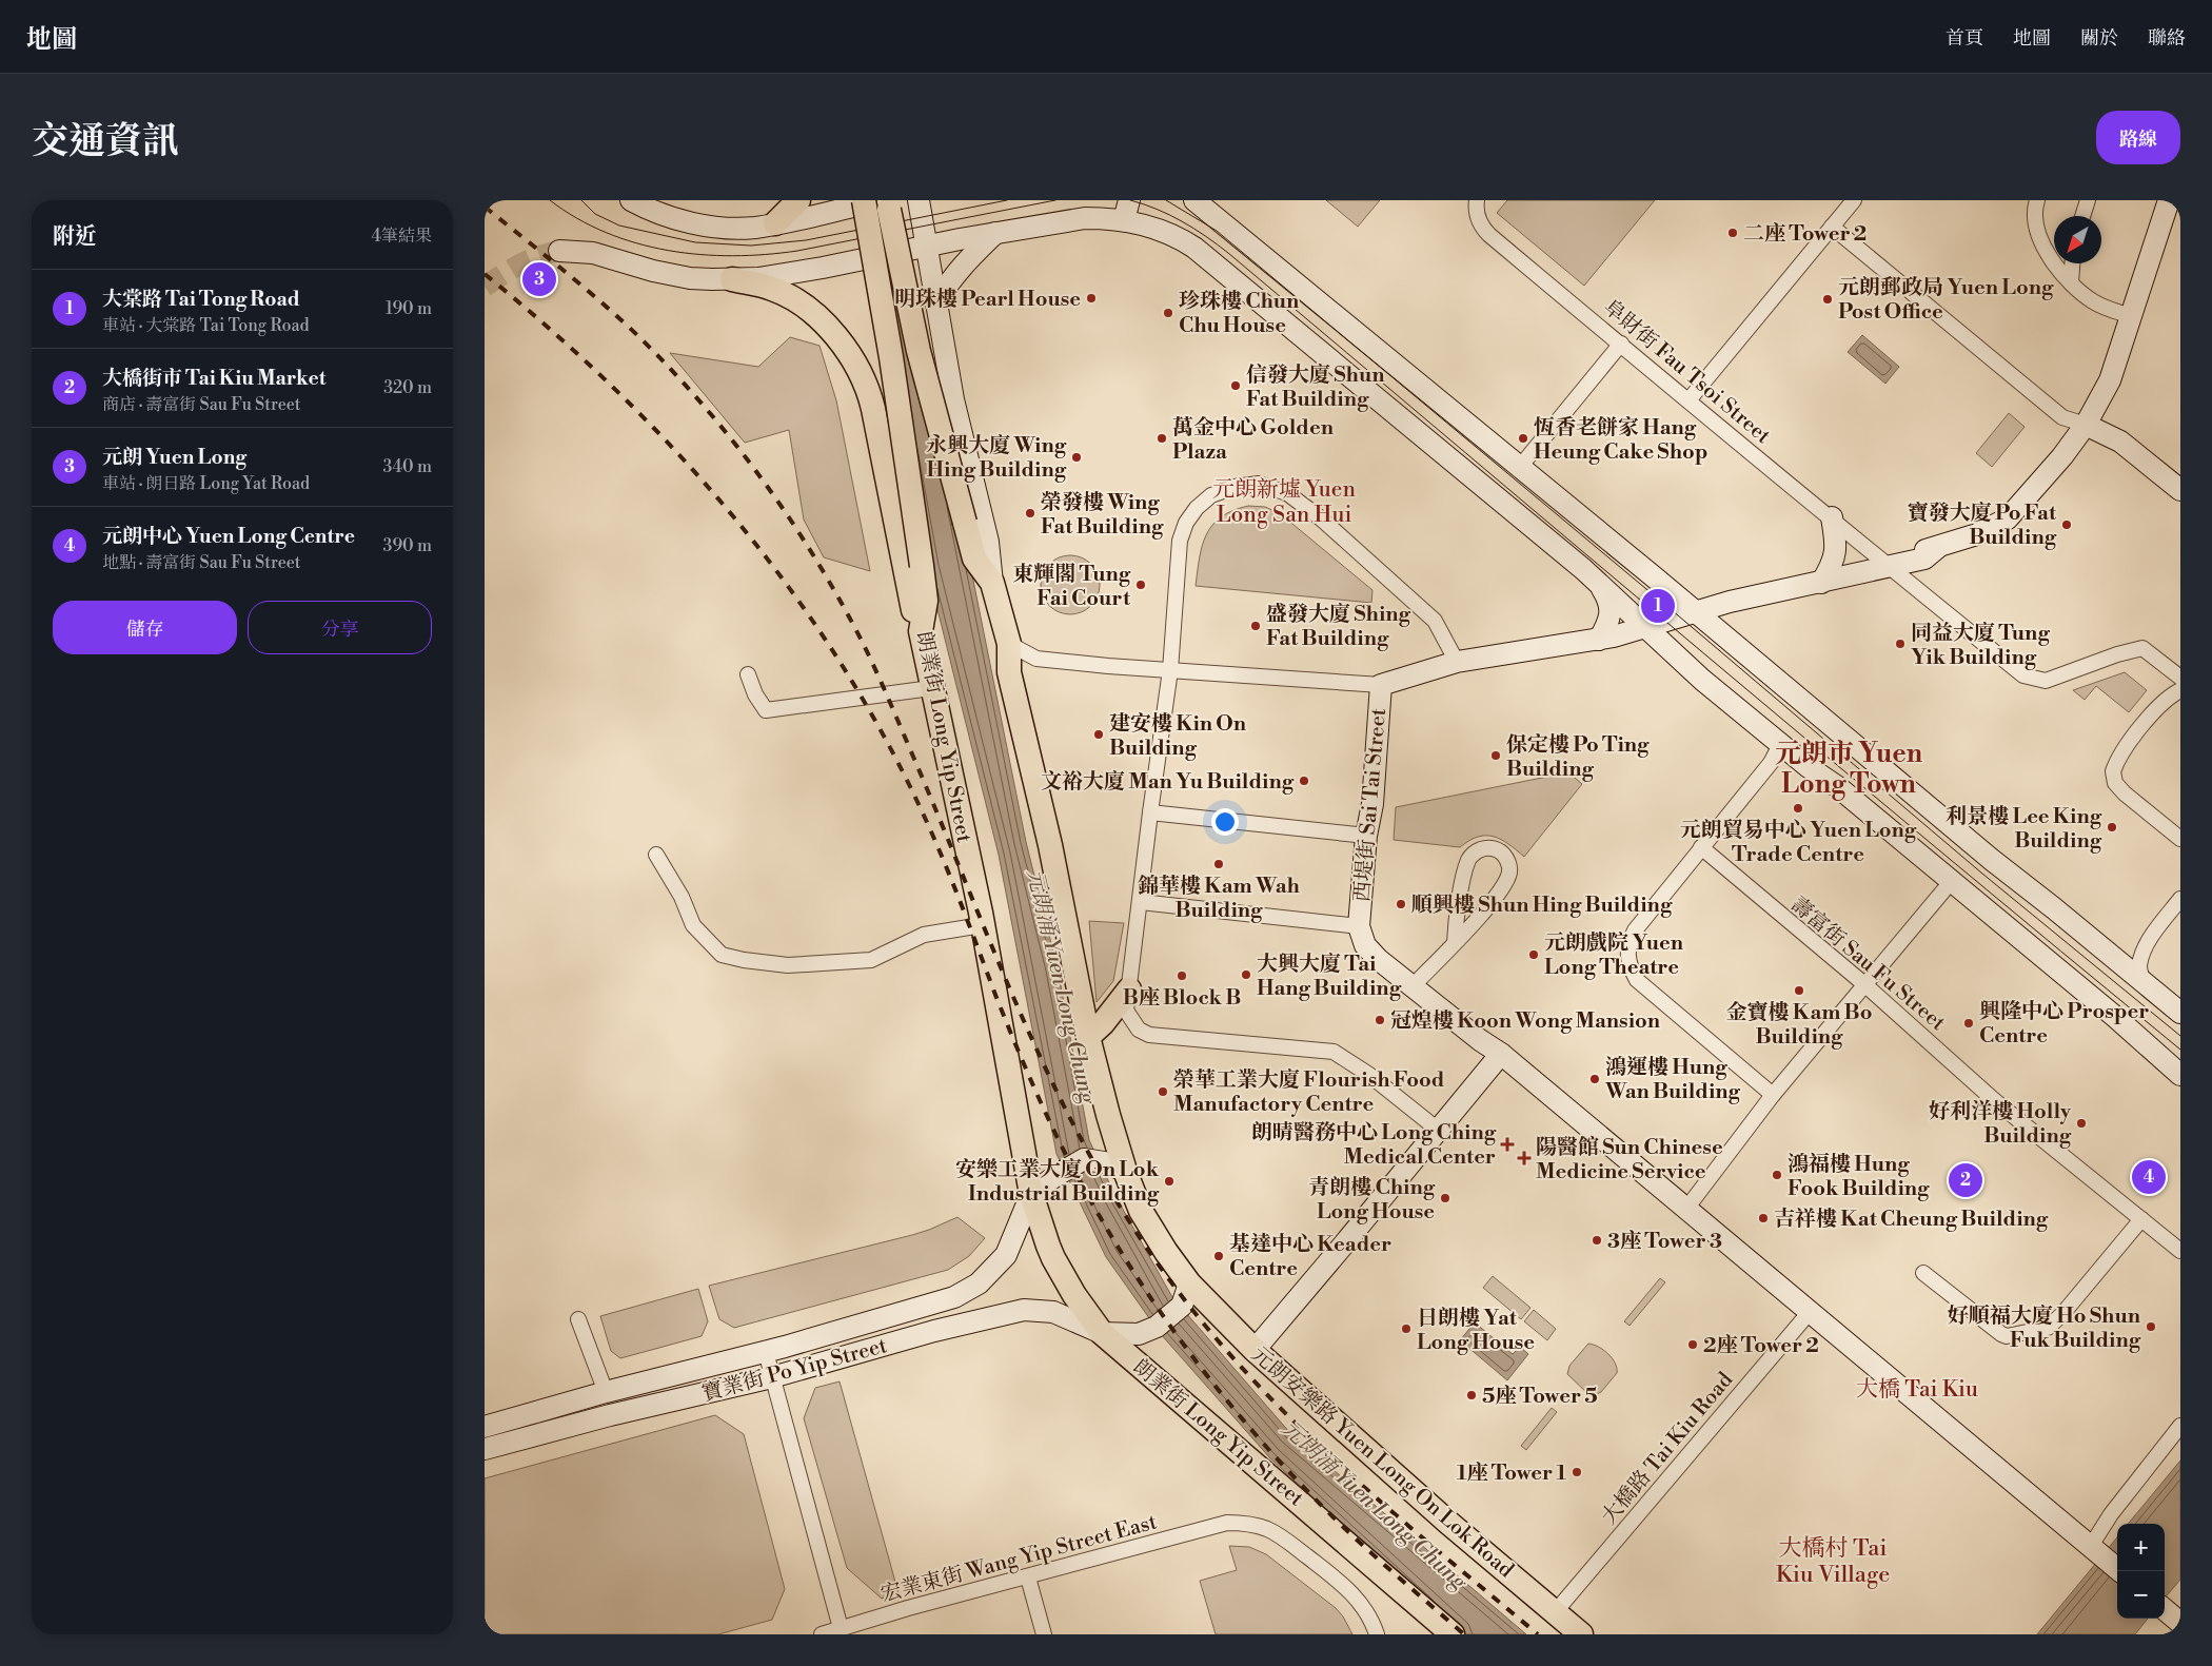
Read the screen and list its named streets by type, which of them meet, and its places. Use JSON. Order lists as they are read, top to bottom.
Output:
{
  "streets": {
    "main road": ["朗業街 Long Yip Street", "元朗安樂路 Yuen Long On Lok Road"],
    "street": [
      "阜財街 Fau Tsoi Street",
      "西堤街 Sai Tai Street",
      "壽富街 Sau Fu Street",
      "寶業街 Po Yip Street",
      "大橋路 Tai Kiu Road",
      "宏業東街 Wang Yip Street East"
    ]
  },
  "crossings": [
    ["朗業街 Long Yip Street", "寶業街 Po Yip Street"],
    ["朗業街 Long Yip Street", "元朗安樂路 Yuen Long On Lok Road"],
    ["大橋路 Tai Kiu Road", "元朗安樂路 Yuen Long On Lok Road"]
  ],
  "districts": [
    "元朗新墟 Yuen Long San Hui",
    "元朗市 Yuen Long Town",
    "大橋 Tai Kiu",
    "大橋村 Tai Kiu Village"
  ],
  "water": ["元朗涌 Yuen Long Chung"],
  "places": {
    "other": [
      "二座 Tower 2",
      "明珠樓 Pearl House",
      "元朗郵政局 Yuen Long Post Office",
      "珍珠樓 Chun Chu House",
      "信發大廈 Shun Fat Building",
      "萬金中心 Golden Plaza",
      "恆香老餅家 Hang Heung Cake Shop",
      "永興大廈 Wing Hing Building",
      "榮發樓 Wing Fat Building",
      "寶發大廈 Po Fat Building",
      "東輝閣 Tung Fai Court",
      "盛發大廈 Shing Fat Building",
      "同益大廈 Tung Yik Building",
      "建安樓 Kin On Building",
      "保定樓 Po Ting Building",
      "文裕大廈 Man Yu Building",
      "元朗貿易中心 Yuen Long Trade Centre",
      "利景樓 Lee King Building",
      "錦華樓 Kam Wah Building",
      "順興樓 Shun Hing Building",
      "元朗戲院 Yuen Long Theatre",
      "大興大廈 Tai Hang Building",
      "B座 Block B",
      "金寶樓 Kam Bo Building",
      "冠煌樓 Koon Wong Mansion",
      "興隆中心 Prosper Centre",
      "鴻運樓 Hung Wan Building",
      "榮華工業大廈 Flourish Food Manufactory Centre",
      "好利洋樓 Holly Building",
      "鴻福樓 Hung Fook Building",
      "安樂工業大廈 On Lok Industrial Building",
      "青朗樓 Ching Long House",
      "吉祥樓 Kat Cheung Building",
      "3座 Tower 3",
      "基達中心 Keader Centre",
      "好順福大廈 Ho Shun Fuk Building",
      "日朗樓 Yat Long House",
      "2座 Tower 2",
      "5座 Tower 5",
      "1座 Tower 1"
    ],
    "health": ["朗晴醫務中心 Long Ching Medical Center", "陽醫館 Sun Chinese Medicine Service"]
  },
  "north": "bottom left",
  "page": {
    "header": "地圖",
    "nav": [
      "首頁",
      "地圖",
      "關於",
      "聯絡"
    ],
    "title": "交通資訊",
    "buttons": [
      "路線",
      ["儲存", "分享"]
    ],
    "heading": ["附近", "4筆結果"],
    "pins": [
      "3",
      "1",
      "4",
      "2"
    ],
    "list": [
      {
        "mark": "1",
        "name": "大棠路 Tai Tong Road",
        "note": "車站 · 大棠路 Tai Tong Road",
        "value": "190 m"
      },
      {
        "mark": "2",
        "name": "大橋街市 Tai Kiu Market",
        "note": "商店 · 壽富街 Sau Fu Street",
        "value": "320 m"
      },
      {
        "mark": "3",
        "name": "元朗 Yuen Long",
        "note": "車站 · 朗日路 Long Yat Road",
        "value": "340 m"
      },
      {
        "mark": "4",
        "name": "元朗中心 Yuen Long Centre",
        "note": "地點 · 壽富街 Sau Fu Street",
        "value": "390 m"
      }
    ],
    "map_buttons": ["+", "−"]
  }
}
